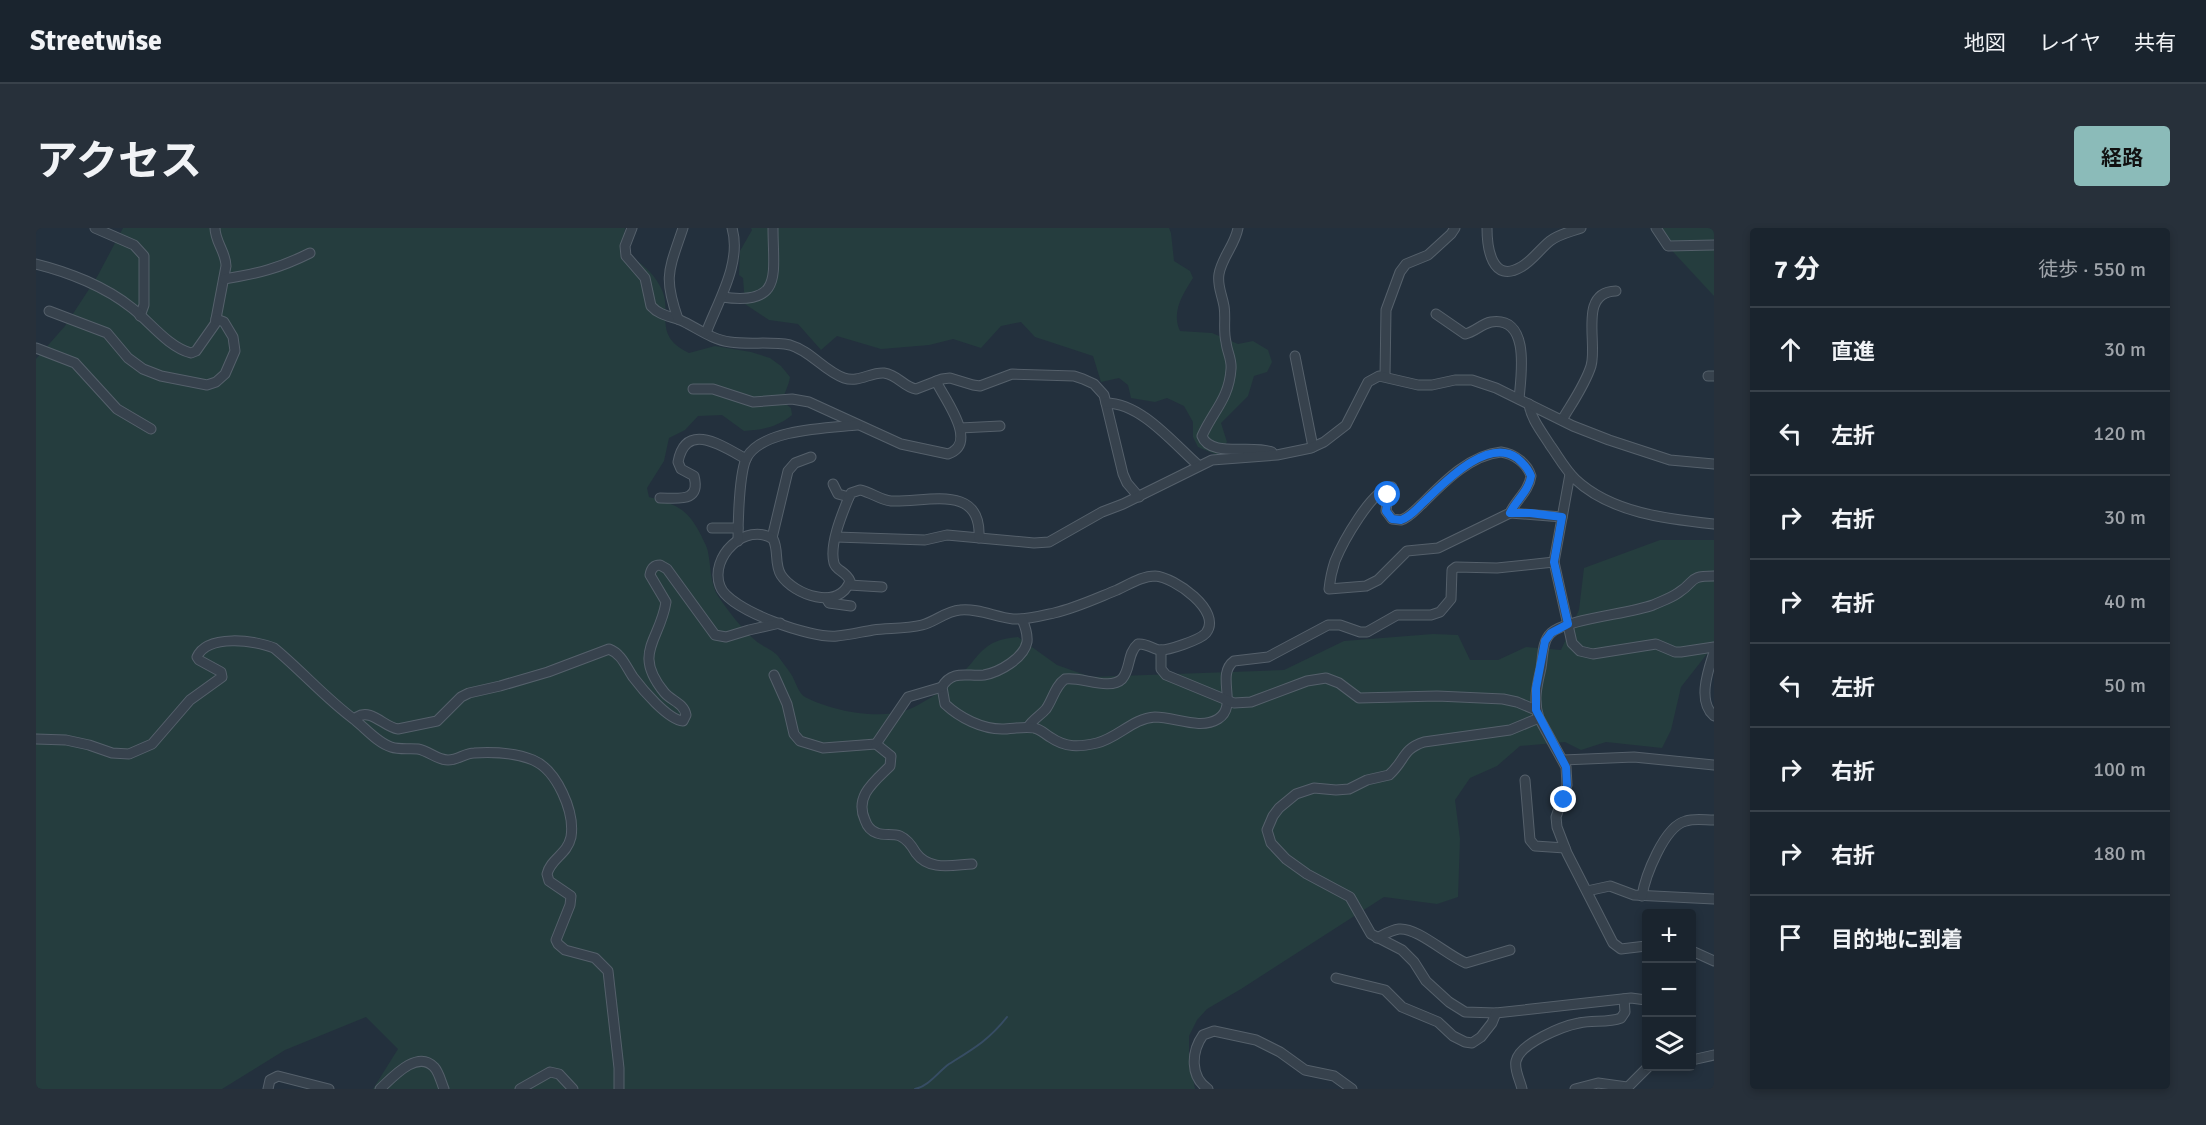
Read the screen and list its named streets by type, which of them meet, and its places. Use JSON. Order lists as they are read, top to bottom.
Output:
{
  "page": {
    "header": "Streetwise",
    "nav": ["地図", "レイヤ", "共有"],
    "title": "アクセス",
    "buttons": "経路",
    "heading": ["7 分", "徒歩 · 550 m"],
    "list": [
      ["直進", "30 m"],
      ["左折", "120 m"],
      ["右折", "30 m"],
      ["右折", "40 m"],
      ["左折", "50 m"],
      ["右折", "100 m"],
      ["右折", "180 m"],
      "目的地に到着"
    ],
    "map_buttons": ["+", "−"]
  }
}
